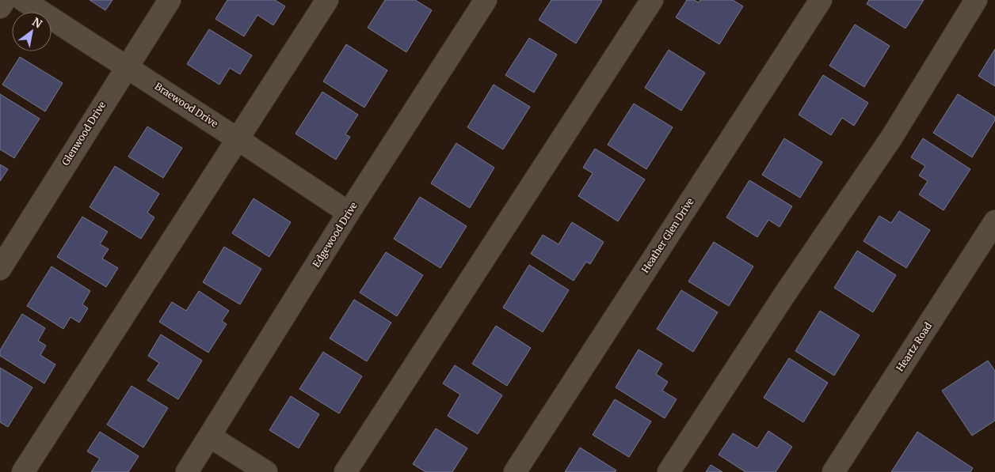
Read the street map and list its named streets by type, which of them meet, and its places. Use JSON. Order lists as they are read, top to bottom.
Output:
{
  "streets": {
    "street": [
      "Braewood Drive",
      "Glenwood Drive",
      "Edgewood Drive",
      "Heather Glen Drive",
      "Heartz Road"
    ]
  },
  "crossings": [
    ["Braewood Drive", "Glenwood Drive"],
    ["Braewood Drive", "Edgewood Drive"]
  ],
  "north": "top right"
}
